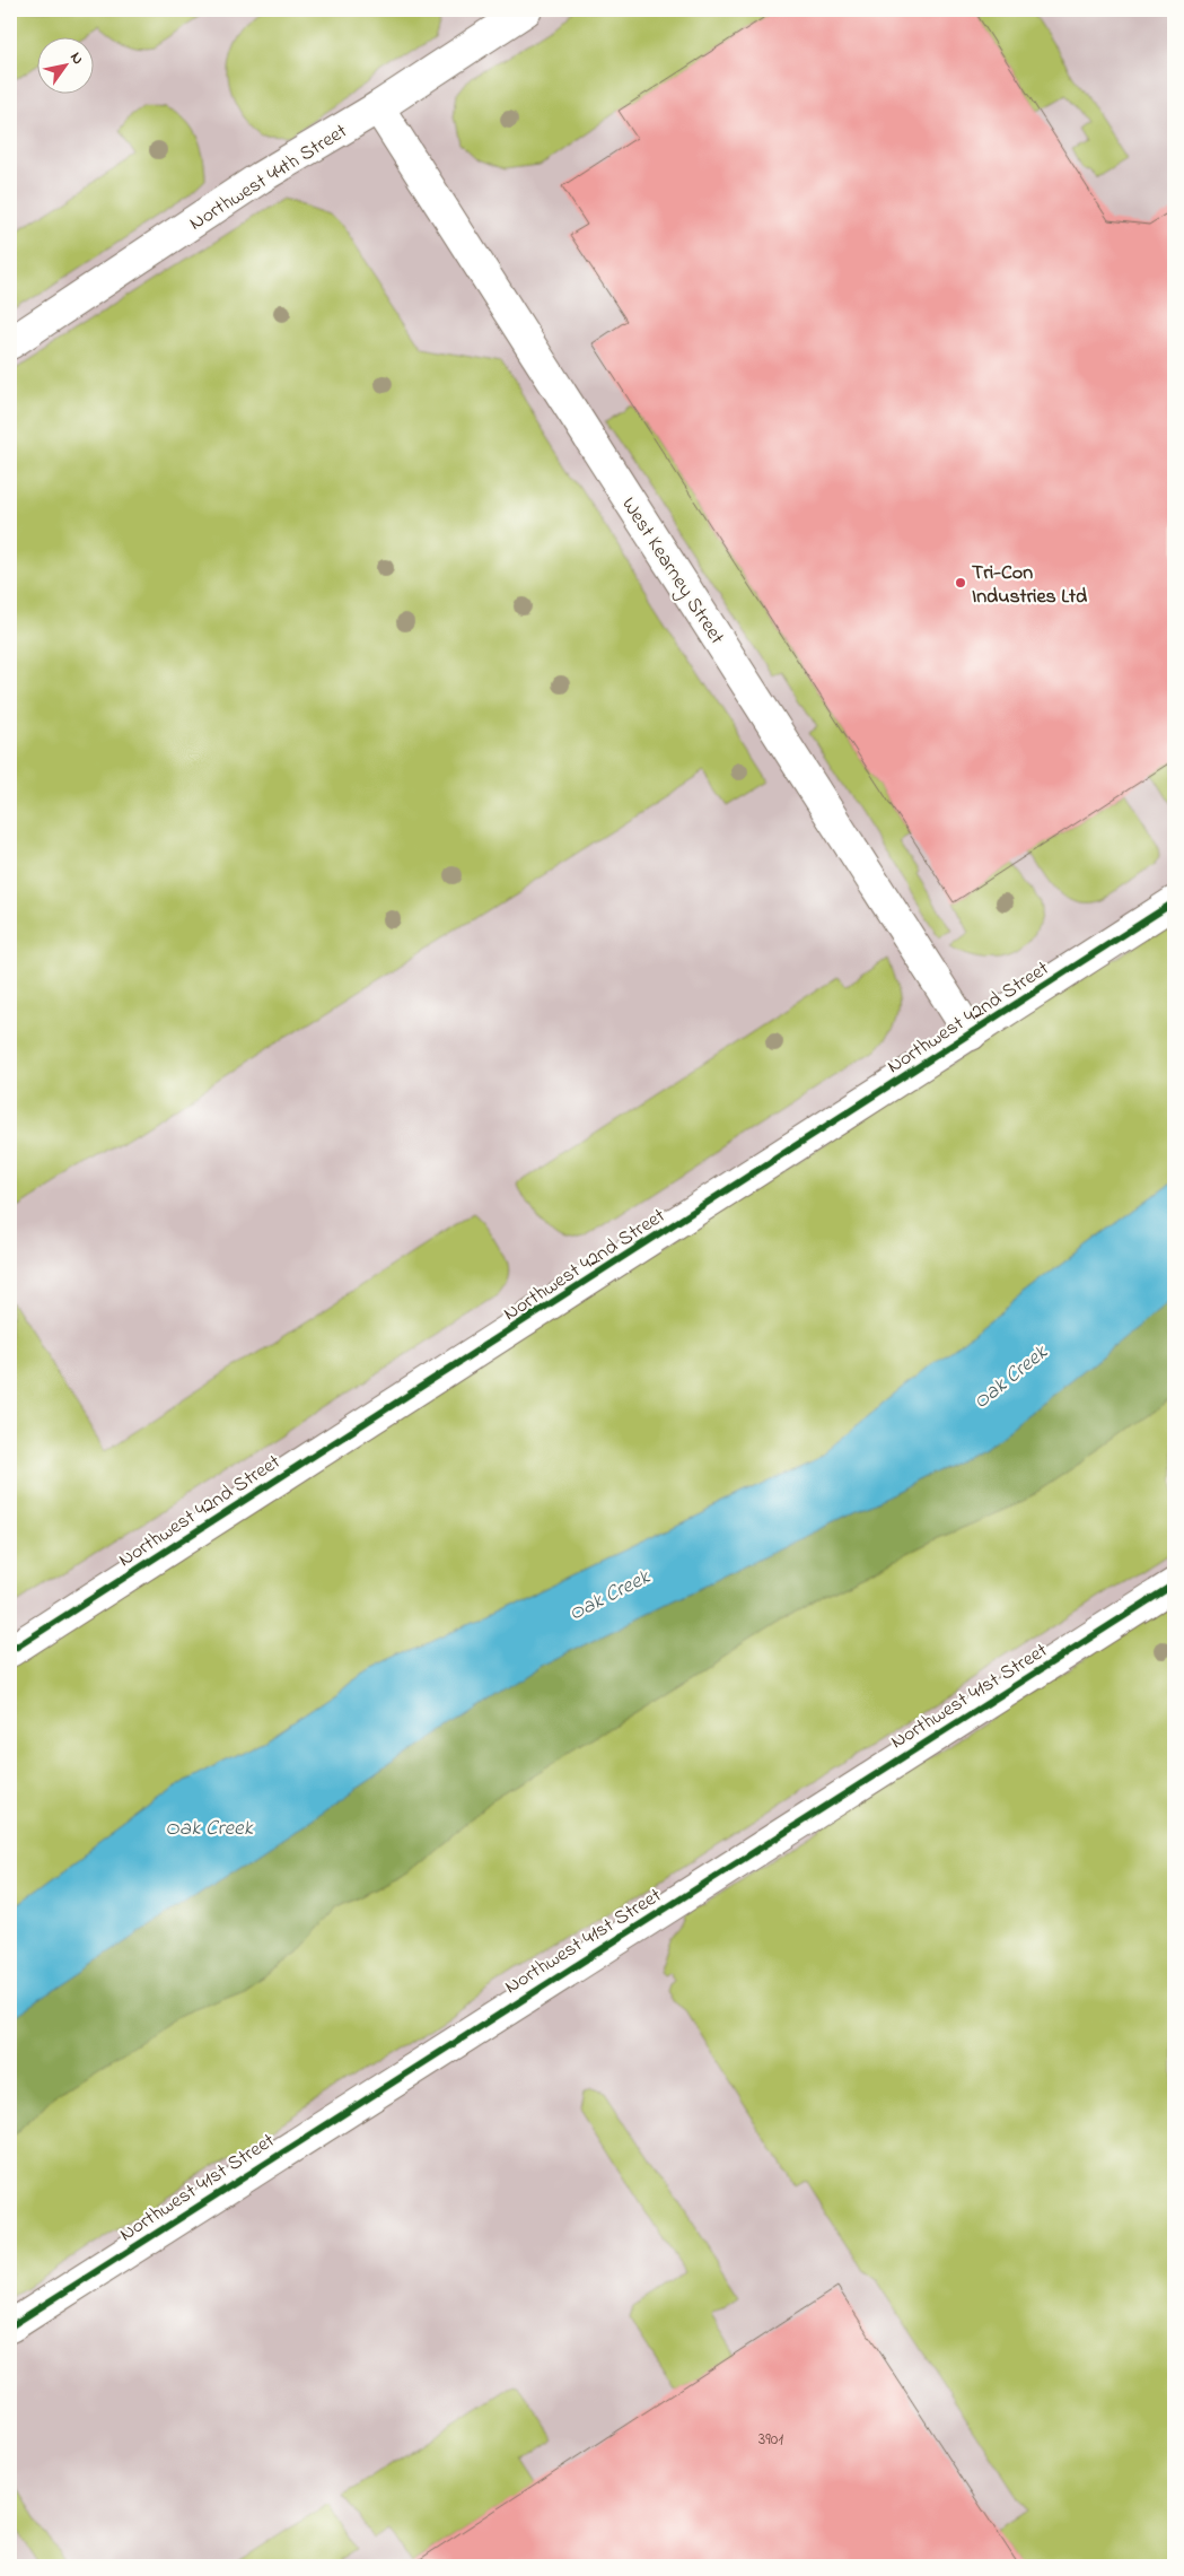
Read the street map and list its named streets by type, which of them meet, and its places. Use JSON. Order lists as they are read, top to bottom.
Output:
{
  "streets": {
    "street": [
      "Northwest 44th Street",
      "West Kearney Street",
      "Northwest 42nd Street",
      "Northwest 41st Street"
    ]
  },
  "crossings": [
    ["Northwest 44th Street", "West Kearney Street"],
    ["West Kearney Street", "Northwest 42nd Street"]
  ],
  "water": ["Oak Creek"],
  "places": ["Tri-Con Industries Ltd"],
  "house_numbers": ["3901"],
  "north": "top right"
}
